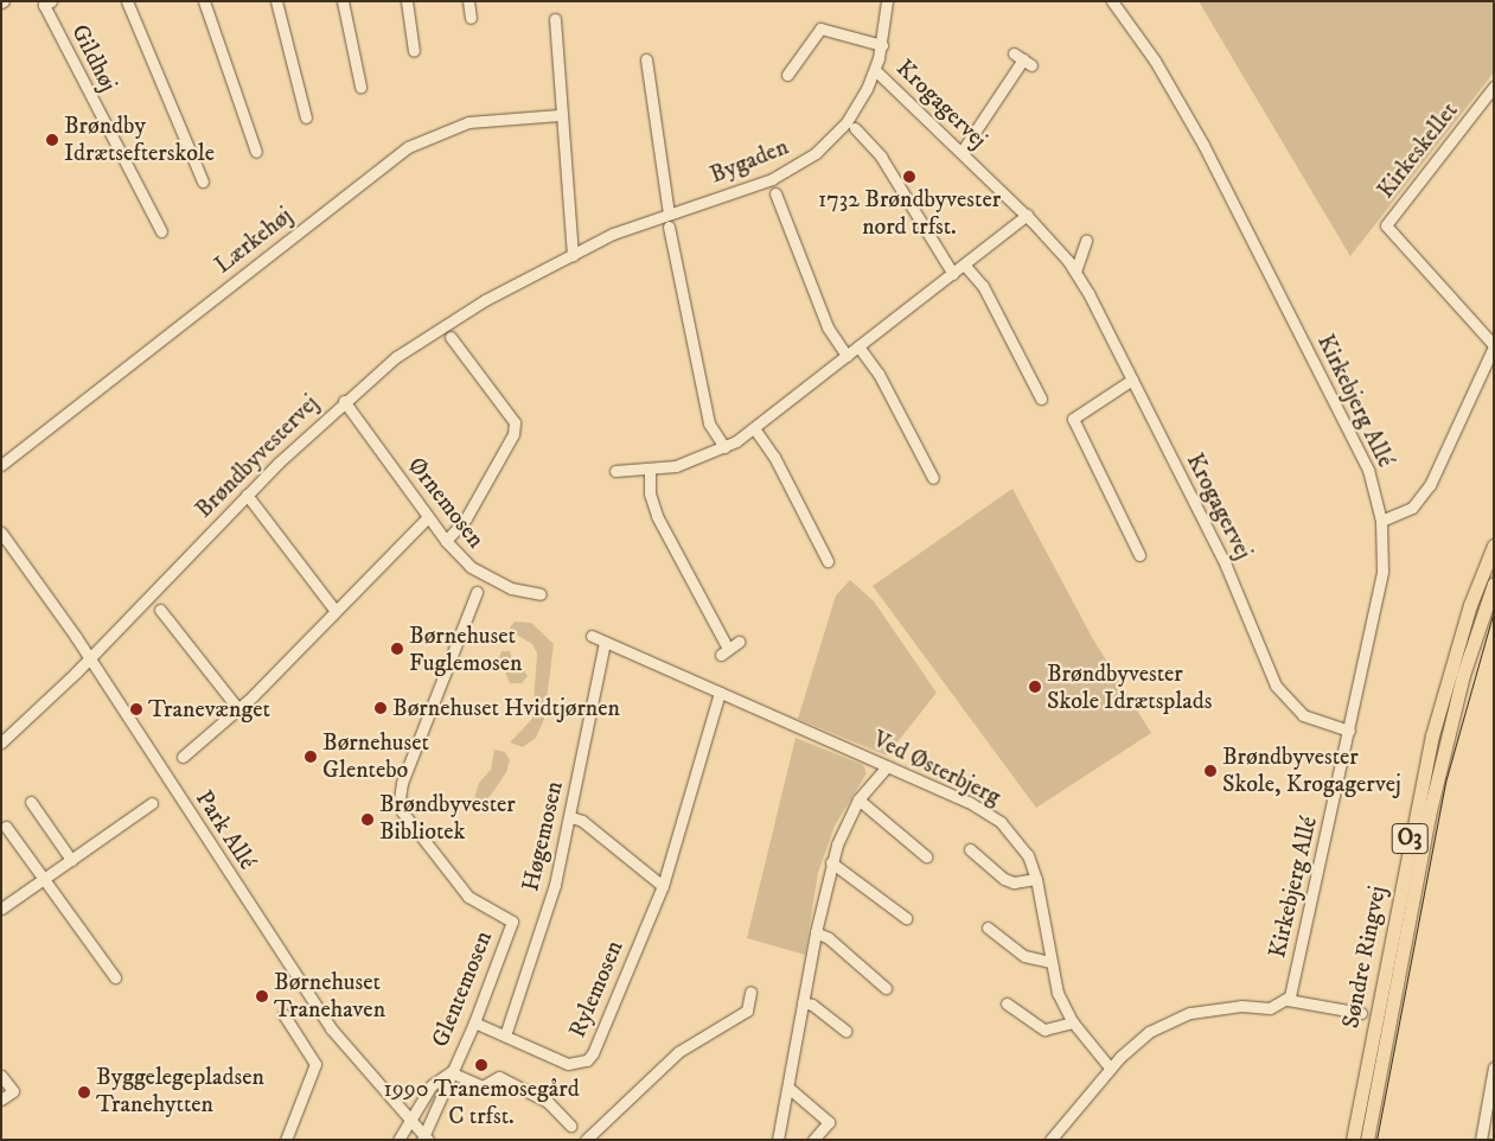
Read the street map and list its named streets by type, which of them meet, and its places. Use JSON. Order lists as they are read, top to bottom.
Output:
{
  "streets": {
    "main road": ["O3", "Søndre Ringvej"],
    "street": [
      "Gildhøj",
      "Krogagervej",
      "Kirkeskellet",
      "Bygaden",
      "Lærkehøj",
      "Kirkebjerg Allé",
      "Brøndbyvestervej",
      "Ørnemosen",
      "Ved Østerbjerg",
      "Park Allé",
      "Høgemosen",
      "Glentemosen",
      "Rylemosen"
    ]
  },
  "crossings": [
    ["Krogagervej", "Bygaden"],
    ["Krogagervej", "Kirkebjerg Allé"],
    ["Bygaden", "Brøndbyvestervej"],
    ["Brøndbyvestervej", "Ørnemosen"],
    ["Brøndbyvestervej", "Park Allé"],
    ["Ved Østerbjerg", "Rylemosen"],
    ["Park Allé", "Glentemosen"],
    ["Høgemosen", "Rylemosen"],
    ["Glentemosen", "Rylemosen"]
  ],
  "places": [
    "Brøndby Idrætsefterskole",
    "1732 Brøndbyvester nord trfst.",
    "Børnehuset Fuglemosen",
    "Brøndbyvester Skole Idrætsplads",
    "Børnehuset Hvidtjørnen",
    "Tranevænget",
    "Børnehuset Glentebo",
    "Brøndbyvester Skole, Krogagervej",
    "Brøndbyvester Bibliotek",
    "Børnehuset Tranehaven",
    "1990 Tranemosegård C trfst.",
    "Byggelegepladsen Tranehytten"
  ]
}
